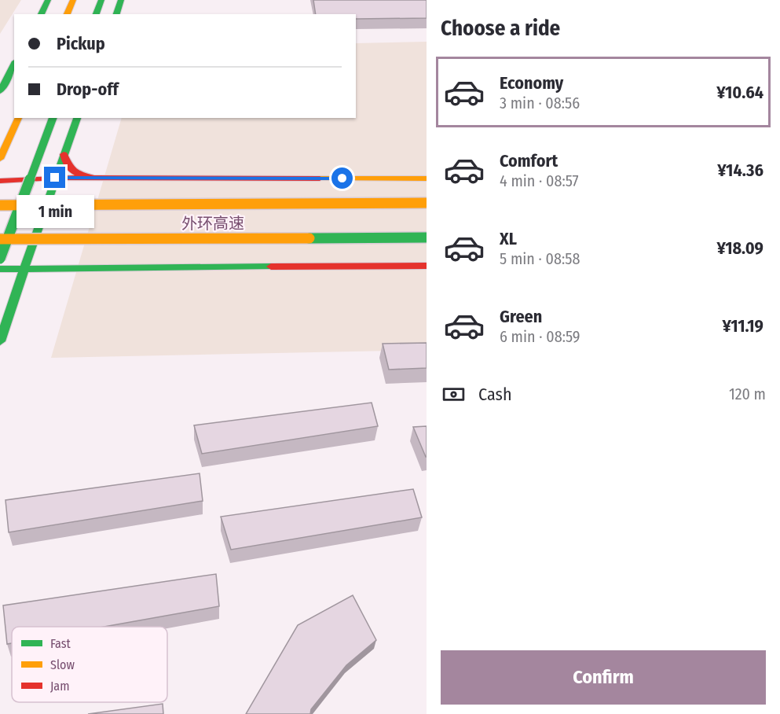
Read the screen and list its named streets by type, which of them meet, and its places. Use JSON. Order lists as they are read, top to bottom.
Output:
{
  "streets": {
    "main road": ["外环高速"]
  },
  "legend": ["Fast", "Slow", "Jam"],
  "page": {
    "heading": "Choose a ride",
    "banner": ["Pickup", "Drop-off"],
    "list": [
      {
        "name": "Economy",
        "note": "3 min · 08:56",
        "value": "¥10.64"
      },
      {
        "name": "Comfort",
        "note": "4 min · 08:57",
        "value": "¥14.36"
      },
      {
        "name": "XL",
        "note": "5 min · 08:58",
        "value": "¥18.09"
      },
      {
        "name": "Green",
        "note": "6 min · 08:59",
        "value": "¥11.19"
      }
    ],
    "bubble": "1 min",
    "pay": ["Cash", "120 m"],
    "buttons": "Confirm"
  }
}
